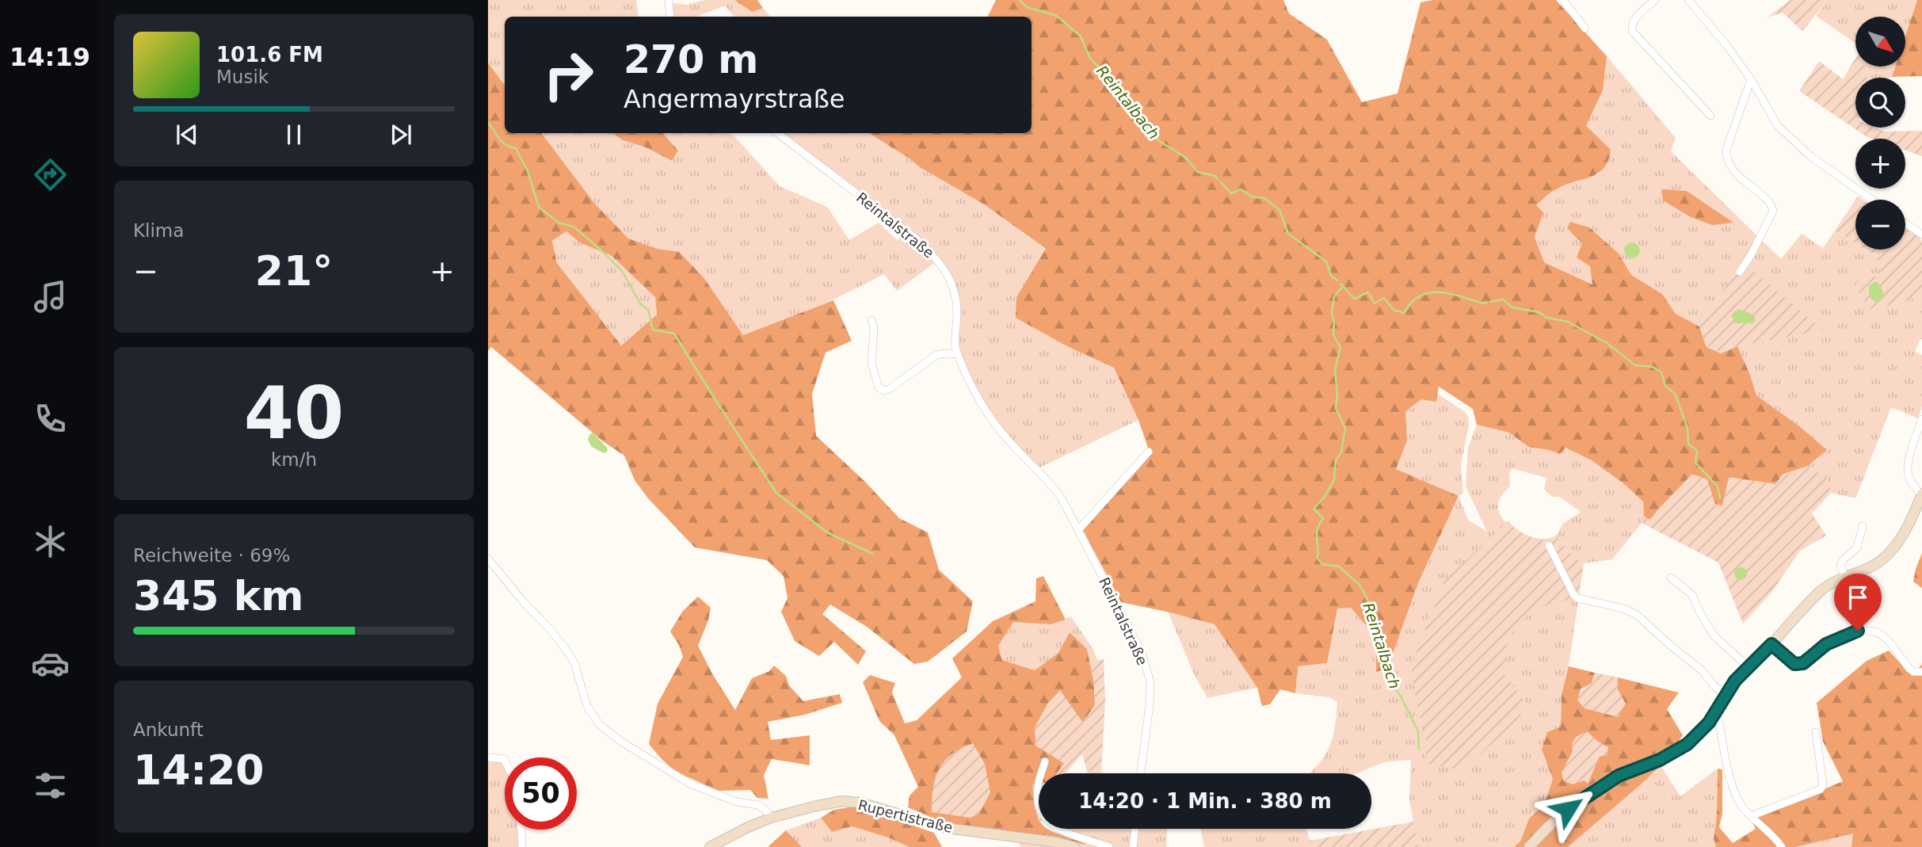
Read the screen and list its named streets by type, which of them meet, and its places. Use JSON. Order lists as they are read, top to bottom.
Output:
{
  "streets": {
    "main road": ["Rupertistraße"],
    "street": ["Reintalstraße"]
  },
  "water": ["Reintalbach"],
  "north": "bottom right",
  "page": {
    "tabs": "14:19",
    "map_buttons": ["+", "−"],
    "turn": ["270 m", "Angermayrstraße"],
    "song": ["101.6 FM", "Musik"],
    "tile": [
      "Klima",
      ["40", "km/h"],
      ["Reichweite · 69%", "345 km"],
      ["Ankunft", "14:20"]
    ],
    "heat": ["−", "21°", "+"],
    "limit": "50",
    "trip": "14:20 · 1 Min. · 380 m"
  }
}
